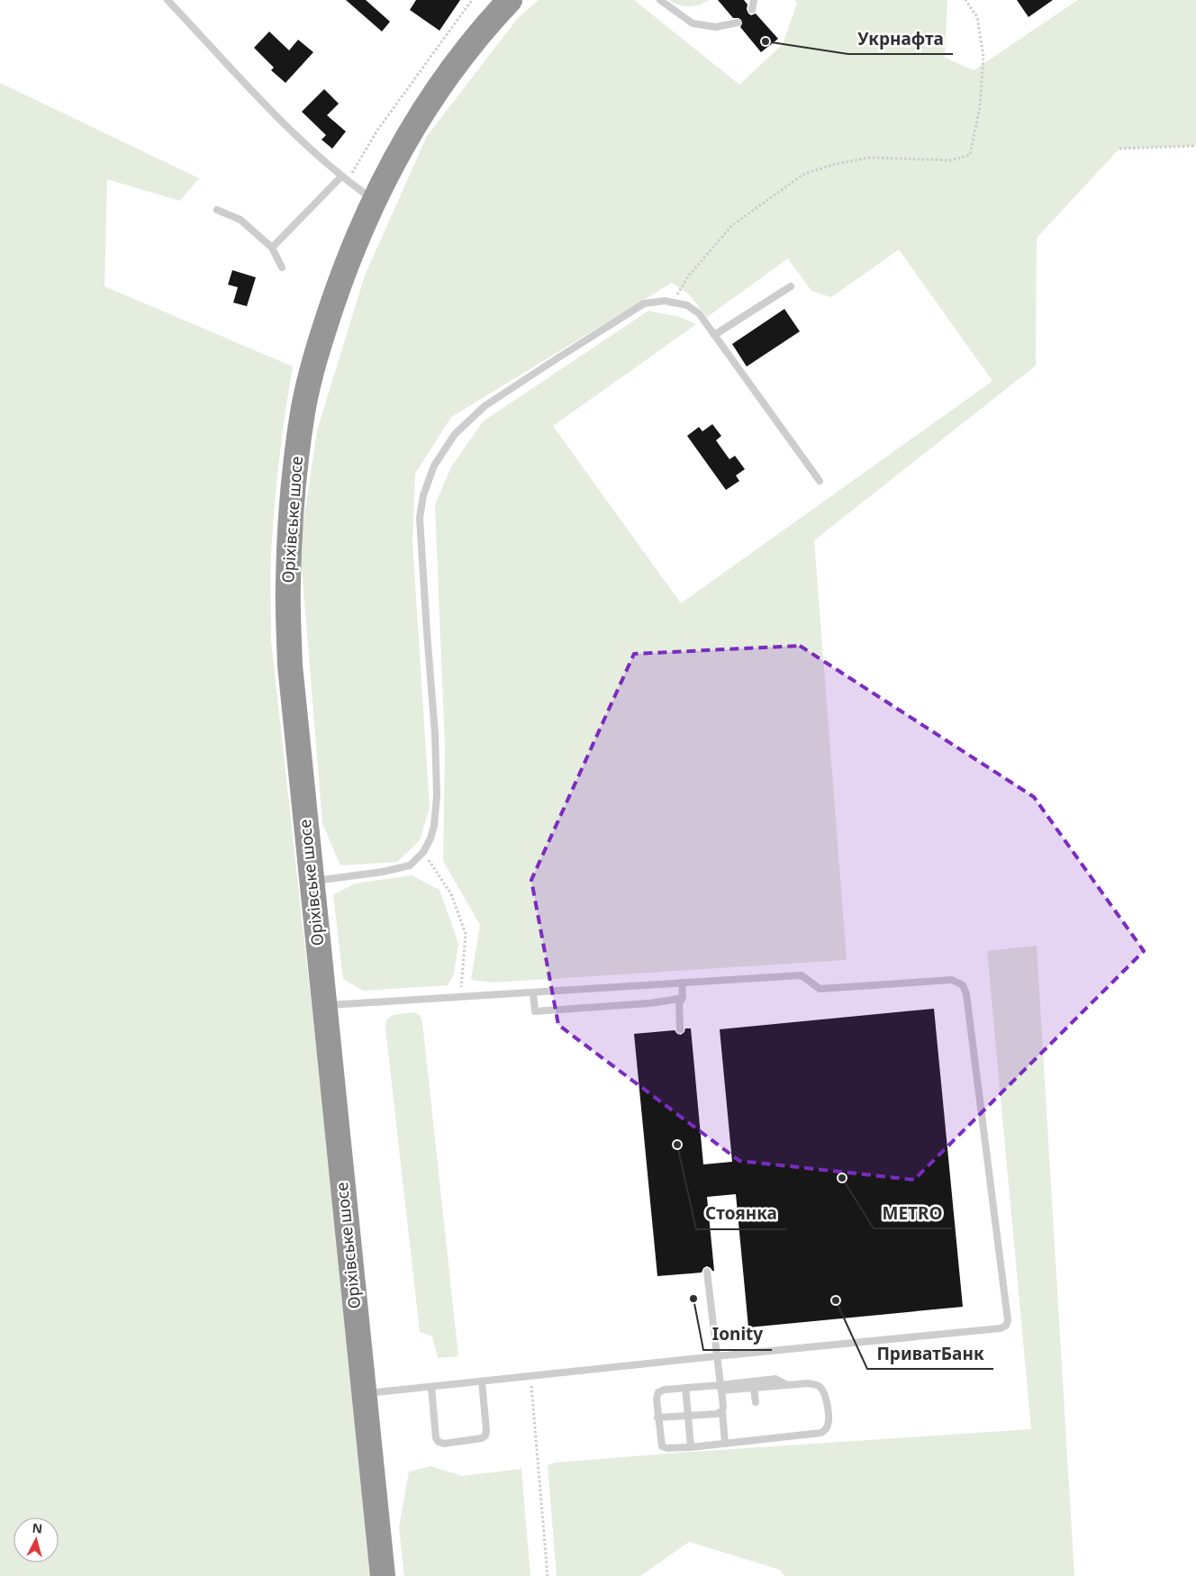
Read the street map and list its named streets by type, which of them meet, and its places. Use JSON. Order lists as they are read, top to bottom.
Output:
{
  "streets": {
    "highway": ["Оріхівське шосе"]
  },
  "places": [
    "Укрнафта",
    "Стоянка",
    "METRO",
    "Ionity",
    "ПриватБанк"
  ],
  "north": "top"
}
